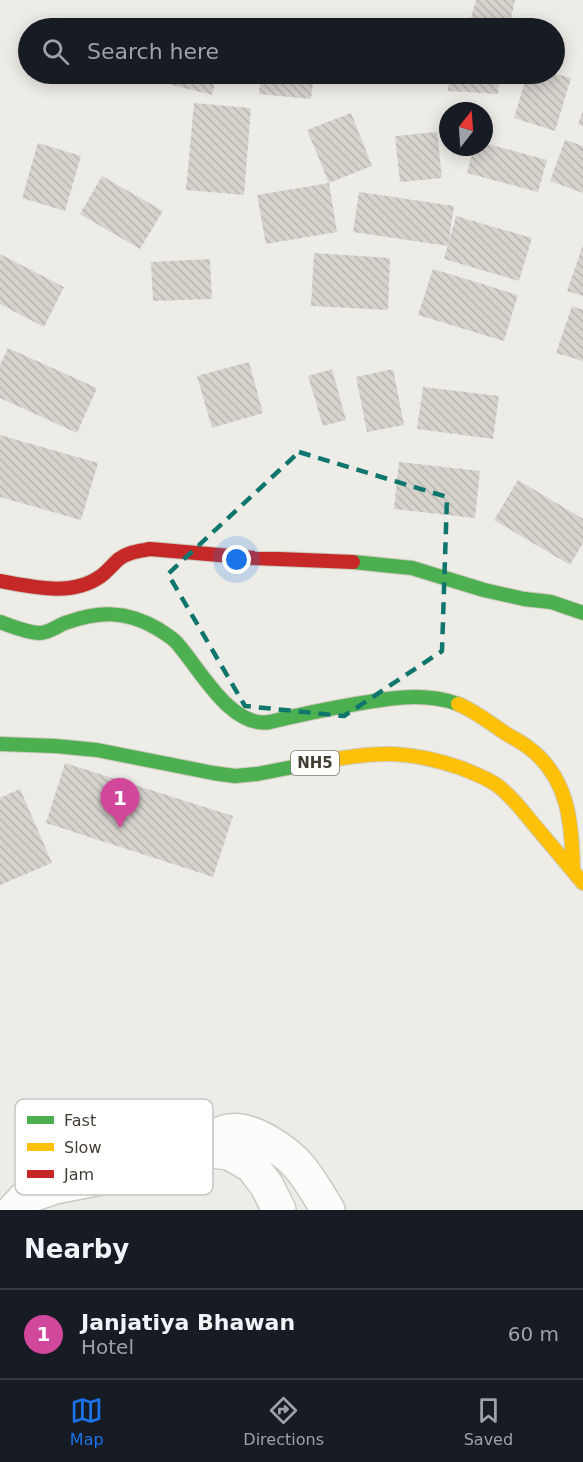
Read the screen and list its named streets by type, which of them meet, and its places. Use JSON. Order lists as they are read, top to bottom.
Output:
{
  "streets": {
    "main road": ["NH5"]
  },
  "legend": ["Fast", "Slow", "Jam"],
  "north": "top",
  "page": {
    "search": "Search here",
    "pins": "1",
    "heading": "Nearby",
    "list": [
      {
        "mark": "1",
        "name": "Janjatiya Bhawan",
        "note": "Hotel",
        "value": "60 m"
      }
    ],
    "nav": ["Map", "Directions", "Saved"]
  }
}
